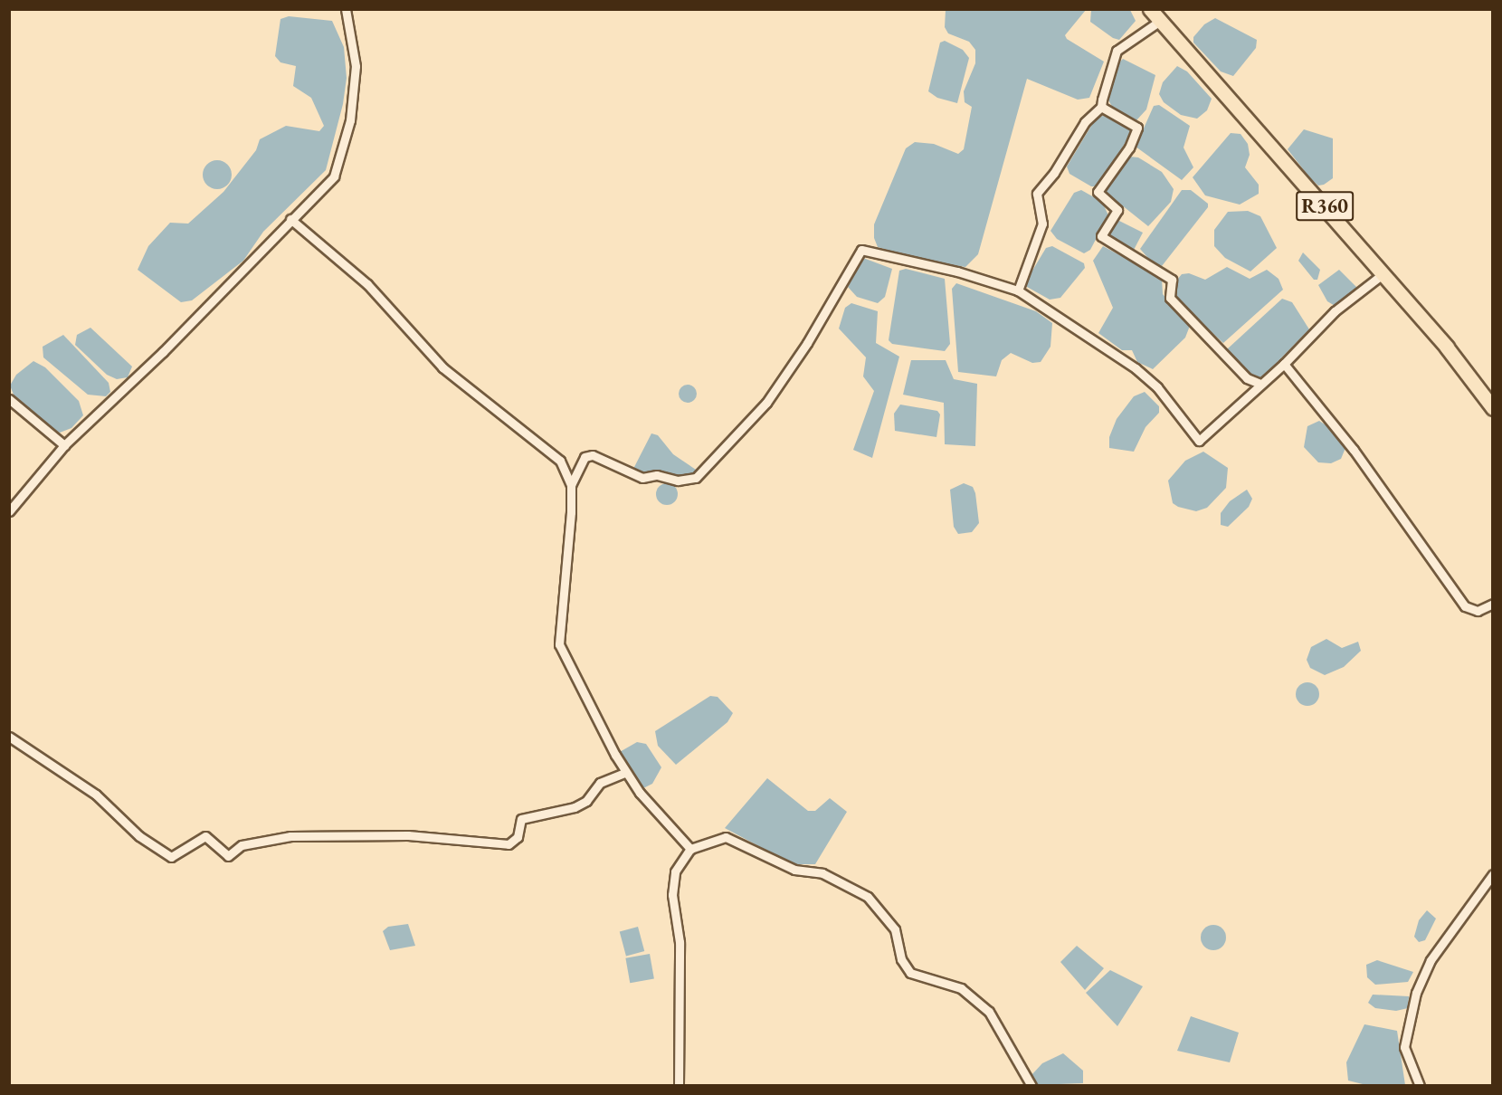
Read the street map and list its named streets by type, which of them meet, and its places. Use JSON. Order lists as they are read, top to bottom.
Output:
{
  "streets": {
    "main road": ["R360"]
  }
}
